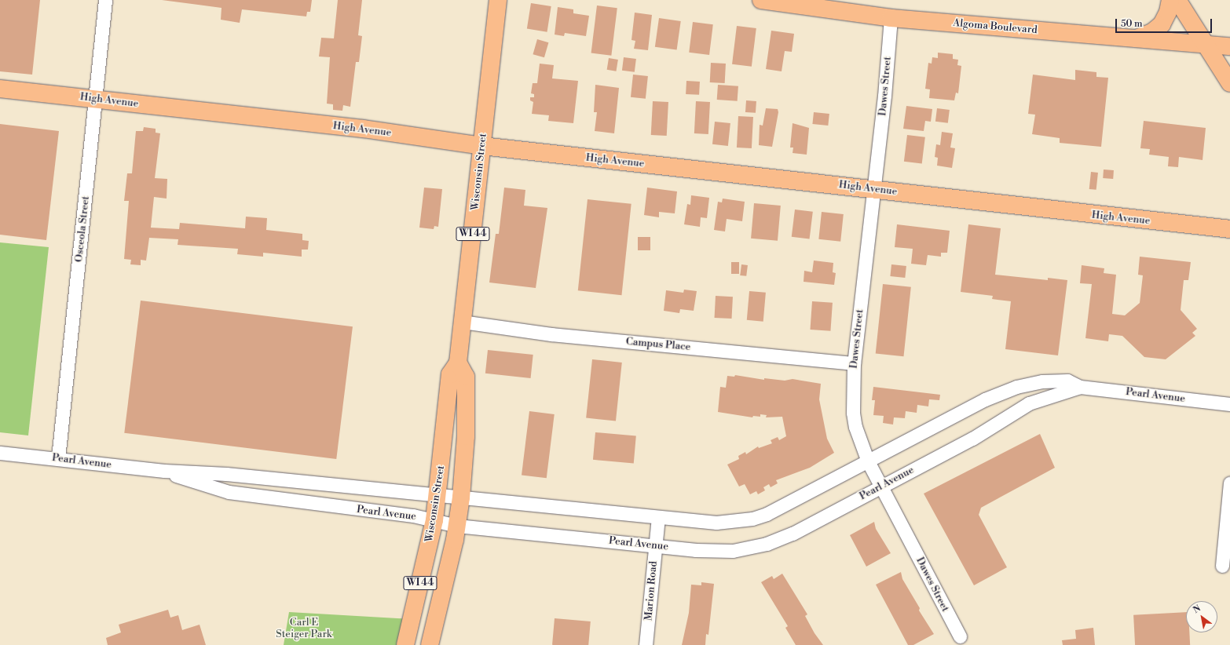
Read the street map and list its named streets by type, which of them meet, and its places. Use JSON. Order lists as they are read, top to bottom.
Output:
{
  "streets": {
    "main road": [
      "Algoma Boulevard",
      "High Avenue",
      "Wisconsin Street",
      "WI 44"
    ],
    "street": [
      "Dawes Street",
      "Osceola Street",
      "Campus Place",
      "Pearl Avenue",
      "Marion Road"
    ]
  },
  "crossings": [
    ["Algoma Boulevard", "Dawes Street"],
    ["Dawes Street", "High Avenue"],
    ["Dawes Street", "Campus Place"],
    ["Dawes Street", "Pearl Avenue"],
    ["High Avenue", "Wisconsin Street"],
    ["High Avenue", "Osceola Street"],
    ["Wisconsin Street", "WI 44"],
    ["Wisconsin Street", "Campus Place"],
    ["Wisconsin Street", "Pearl Avenue"],
    ["Osceola Street", "Pearl Avenue"],
    ["WI 44", "Pearl Avenue"],
    ["Pearl Avenue", "Marion Road"]
  ],
  "parks": ["Carl E Steiger Park"],
  "scale_bar": "50 m",
  "north": "top left"
}
